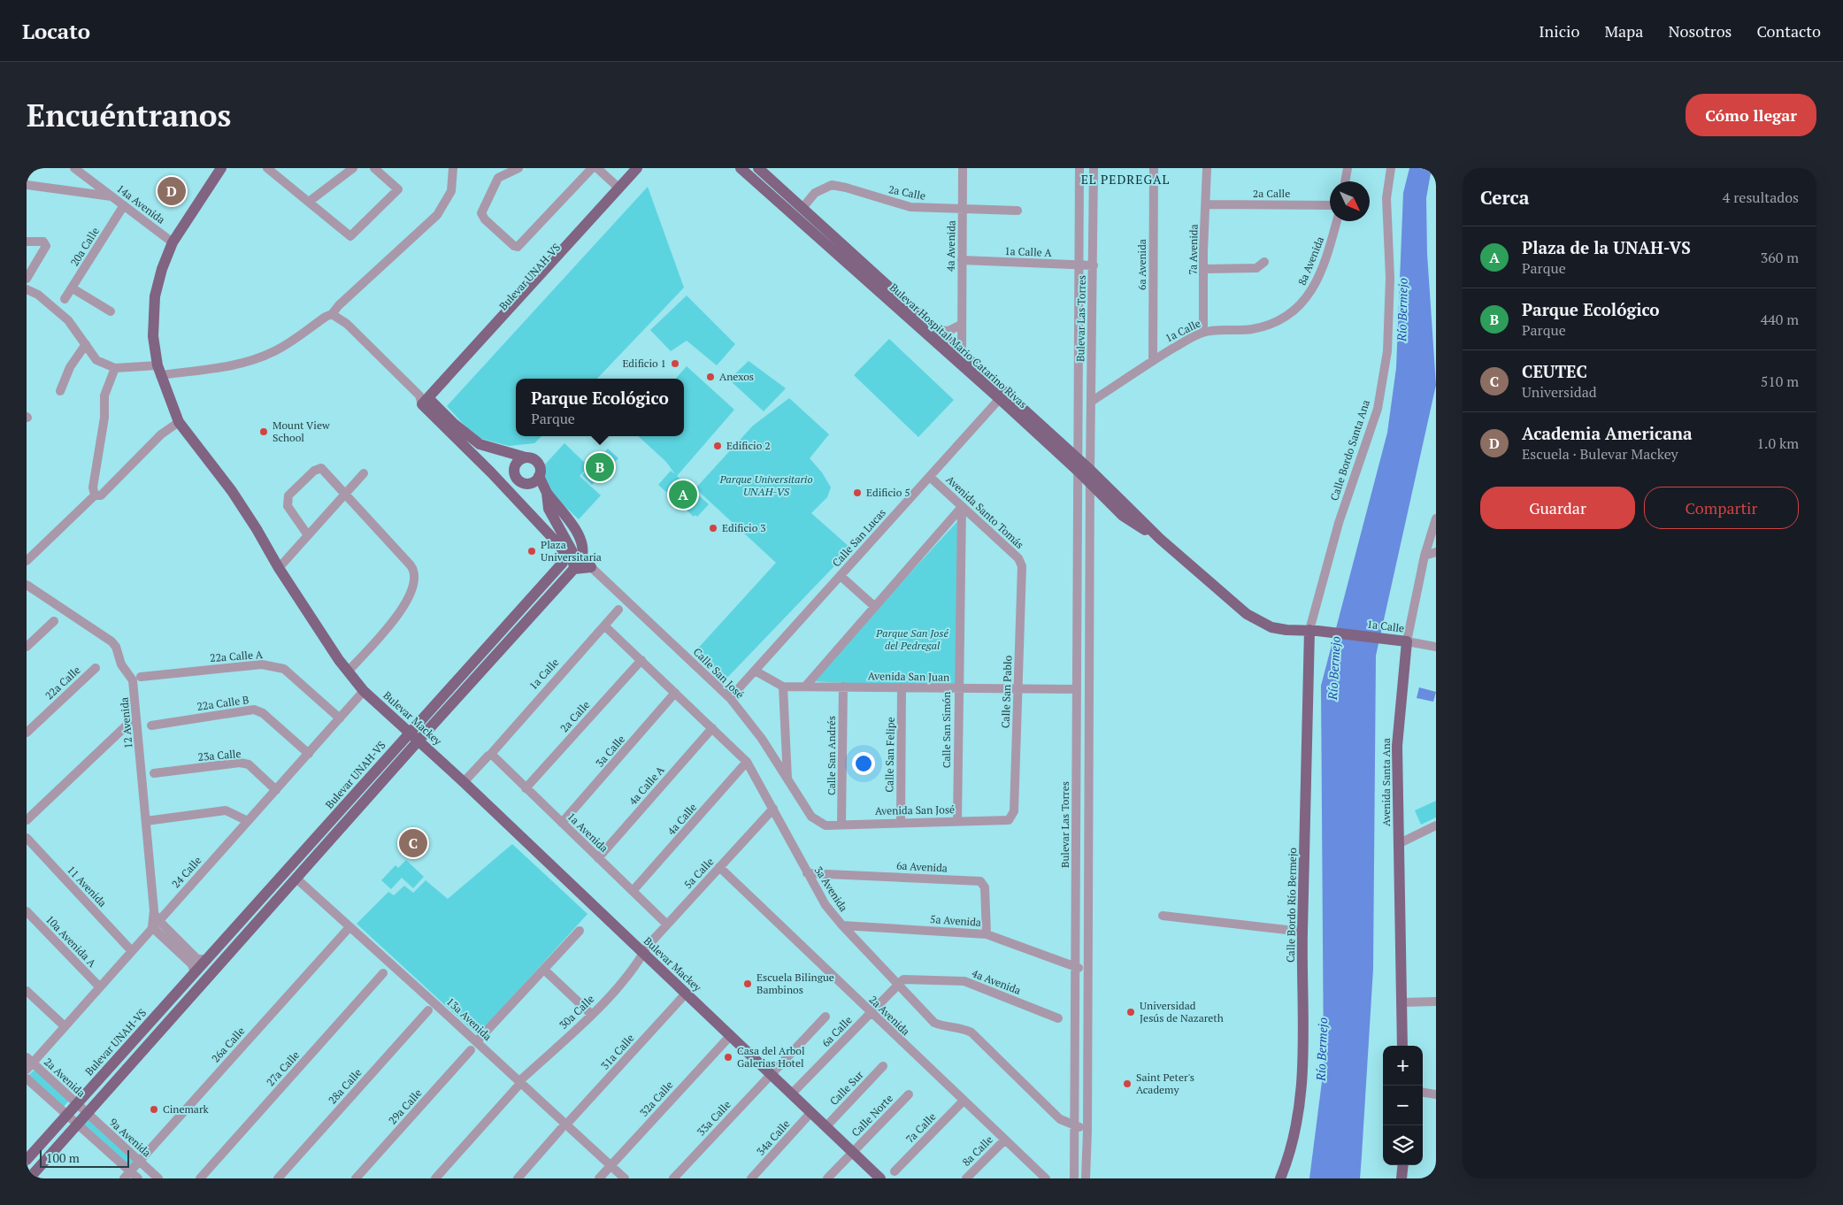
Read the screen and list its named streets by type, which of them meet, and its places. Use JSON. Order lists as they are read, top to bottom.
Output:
{
  "streets": {
    "main road": [
      "Bulevar UNAH-VS",
      "1a Calle",
      "Bulevar Hospital Mario Catarino Rivas",
      "Bulevar Mackey",
      "Avenida Santa Ana",
      "Calle Bordo Río Bermejo"
    ],
    "street": [
      "2a Calle",
      "14a Avenida",
      "4a Avenida",
      "20a Calle",
      "7a Avenida",
      "1a Calle A",
      "8a Avenida",
      "6a Avenida",
      "Bulevar Las Torres",
      "Calle Bordo Santa Ana",
      "Avenida Santo Tomás",
      "Calle San Lucas",
      "22a Calle A",
      "Calle San José",
      "Avenida San Juan",
      "22a Calle",
      "Calle San Pablo",
      "22a Calle B",
      "12 Avenida",
      "Calle San Simón",
      "3a Calle",
      "Calle San Felipe",
      "23a Calle",
      "Calle San Andrés",
      "4a Calle A",
      "Avenida San José",
      "4a Calle",
      "1a Avenida",
      "24 Calle",
      "5a Calle",
      "11 Avenida",
      "3a Avenida",
      "5a Avenida",
      "10a Avenida A",
      "30a Calle",
      "2a Avenida",
      "13a Avenida",
      "6a Calle",
      "26a Calle",
      "31a Calle",
      "27a Calle",
      "28a Calle",
      "Calle Sur",
      "32a Calle",
      "29a Calle",
      "Calle Norte",
      "33a Calle",
      "7a Calle",
      "9a Avenida",
      "34a Calle",
      "8a Calle"
    ]
  },
  "crossings": [
    ["2a Calle", "4a Avenida"],
    ["2a Calle", "7a Avenida"],
    ["2a Calle", "Bulevar Hospital Mario Catarino Rivas"],
    ["2a Calle", "1a Avenida"],
    ["2a Calle", "3a Avenida"],
    ["14a Avenida", "20a Calle"],
    ["14a Avenida", "Bulevar Mackey"],
    ["4a Avenida", "1a Calle A"],
    ["4a Avenida", "Bulevar Hospital Mario Catarino Rivas"],
    ["4a Avenida", "3a Avenida"],
    ["4a Avenida", "6a Calle"],
    ["7a Avenida", "1a Calle"],
    ["1a Calle A", "Bulevar Las Torres"],
    ["8a Avenida", "1a Calle"],
    ["6a Avenida", "1a Calle"],
    ["6a Avenida", "3a Avenida"],
    ["6a Avenida", "5a Avenida"],
    ["Bulevar UNAH-VS", "Bulevar Mackey"],
    ["Bulevar UNAH-VS", "2a Avenida"],
    ["Bulevar Las Torres", "1a Calle"],
    ["Bulevar Las Torres", "Bulevar Hospital Mario Catarino Rivas"],
    ["Bulevar Las Torres", "Avenida San Juan"],
    ["Bulevar Las Torres", "3a Avenida"],
    ["Bulevar Las Torres", "5a Avenida"],
    ["1a Calle", "Bulevar Hospital Mario Catarino Rivas"],
    ["1a Calle", "Calle San José"],
    ["1a Calle", "Bulevar Mackey"],
    ["1a Calle", "Avenida Santa Ana"],
    ["1a Calle", "1a Avenida"],
    ["1a Calle", "3a Avenida"],
    ["Bulevar Hospital Mario Catarino Rivas", "Calle Bordo Santa Ana"],
    ["Bulevar Hospital Mario Catarino Rivas", "Calle San Lucas"],
    ["Bulevar Hospital Mario Catarino Rivas", "Calle Bordo Río Bermejo"],
    ["Calle Bordo Santa Ana", "Calle Bordo Río Bermejo"],
    ["Avenida Santo Tomás", "Calle San Lucas"],
    ["Avenida Santo Tomás", "Calle San Pablo"],
    ["Avenida Santo Tomás", "Calle San Simón"],
    ["Calle San Lucas", "Calle San José"],
    ["Calle San Lucas", "Avenida San Juan"],
    ["22a Calle A", "24 Calle"],
    ["Calle San José", "Avenida San José"],
    ["Avenida San Juan", "Calle San Pablo"],
    ["Avenida San Juan", "Calle San Simón"],
    ["Avenida San Juan", "Calle San Felipe"],
    ["Avenida San Juan", "Calle San Andrés"],
    ["Calle San Pablo", "Avenida San José"],
    ["22a Calle B", "24 Calle"],
    ["Bulevar Mackey", "24 Calle"],
    ["Bulevar Mackey", "5a Calle"],
    ["Bulevar Mackey", "30a Calle"],
    ["Bulevar Mackey", "6a Calle"],
    ["Bulevar Mackey", "31a Calle"],
    ["Bulevar Mackey", "Calle Sur"],
    ["Bulevar Mackey", "32a Calle"],
    ["Bulevar Mackey", "Calle Norte"],
    ["Bulevar Mackey", "33a Calle"],
    ["Bulevar Mackey", "34a Calle"],
    ["12 Avenida", "24 Calle"],
    ["Calle San Simón", "Avenida San José"],
    ["3a Calle", "1a Avenida"],
    ["3a Calle", "3a Avenida"],
    ["Calle San Felipe", "Avenida San José"],
    ["23a Calle", "24 Calle"],
    ["Calle San Andrés", "Avenida San José"],
    ["4a Calle A", "1a Avenida"],
    ["4a Calle A", "3a Avenida"],
    ["4a Calle", "1a Avenida"],
    ["4a Calle", "3a Avenida"],
    ["1a Avenida", "5a Calle"],
    ["24 Calle", "11 Avenida"],
    ["24 Calle", "10a Avenida A"],
    ["24 Calle", "2a Avenida"],
    ["5a Calle", "3a Avenida"],
    ["5a Calle", "30a Calle"],
    ["5a Calle", "2a Avenida"],
    ["3a Avenida", "5a Avenida"],
    ["3a Avenida", "6a Calle"],
    ["30a Calle", "13a Avenida"],
    ["2a Avenida", "6a Calle"],
    ["2a Avenida", "7a Calle"],
    ["2a Avenida", "9a Avenida"],
    ["2a Avenida", "8a Calle"],
    ["13a Avenida", "26a Calle"],
    ["13a Avenida", "31a Calle"],
    ["13a Avenida", "32a Calle"],
    ["26a Calle", "9a Avenida"]
  ],
  "districts": ["EL PEDREGAL"],
  "water": ["Río Bermejo"],
  "parks": ["Parque Universitario UNAH-VS", "Parque San José del Pedregal"],
  "places": [
    "Edificio 1",
    "Anexos",
    "Mount View School",
    "Edificio 2",
    "Edificio 5",
    "Edificio 3",
    "Plaza Universitaria",
    "Escuela Bilingue Bambinos",
    "Universidad Jesús de Nazareth",
    "Casa del Arbol Galerias Hotel",
    "Saint Peter's Academy",
    "Cinemark"
  ],
  "scale_bar": "100 m",
  "north": "bottom right",
  "page": {
    "header": "Locato",
    "nav": [
      "Inicio",
      "Mapa",
      "Nosotros",
      "Contacto"
    ],
    "buttons": [
      "Cómo llegar",
      ["Guardar", "Compartir"]
    ],
    "title": "Encuéntranos",
    "heading": ["Cerca", "4 resultados"],
    "pins": [
      "D",
      "B",
      "A",
      "C"
    ],
    "list": [
      {
        "mark": "A",
        "name": "Plaza de la UNAH-VS",
        "note": "Parque",
        "value": "360 m"
      },
      {
        "mark": "B",
        "name": "Parque Ecológico",
        "note": "Parque",
        "value": "440 m"
      },
      {
        "mark": "C",
        "name": "CEUTEC",
        "note": "Universidad",
        "value": "510 m"
      },
      {
        "mark": "D",
        "name": "Academia Americana",
        "note": "Escuela · Bulevar Mackey",
        "value": "1.0 km"
      }
    ],
    "popup": ["Parque Ecológico", "Parque"],
    "map_buttons": ["+", "−"],
    "scale": "100 m"
  }
}
